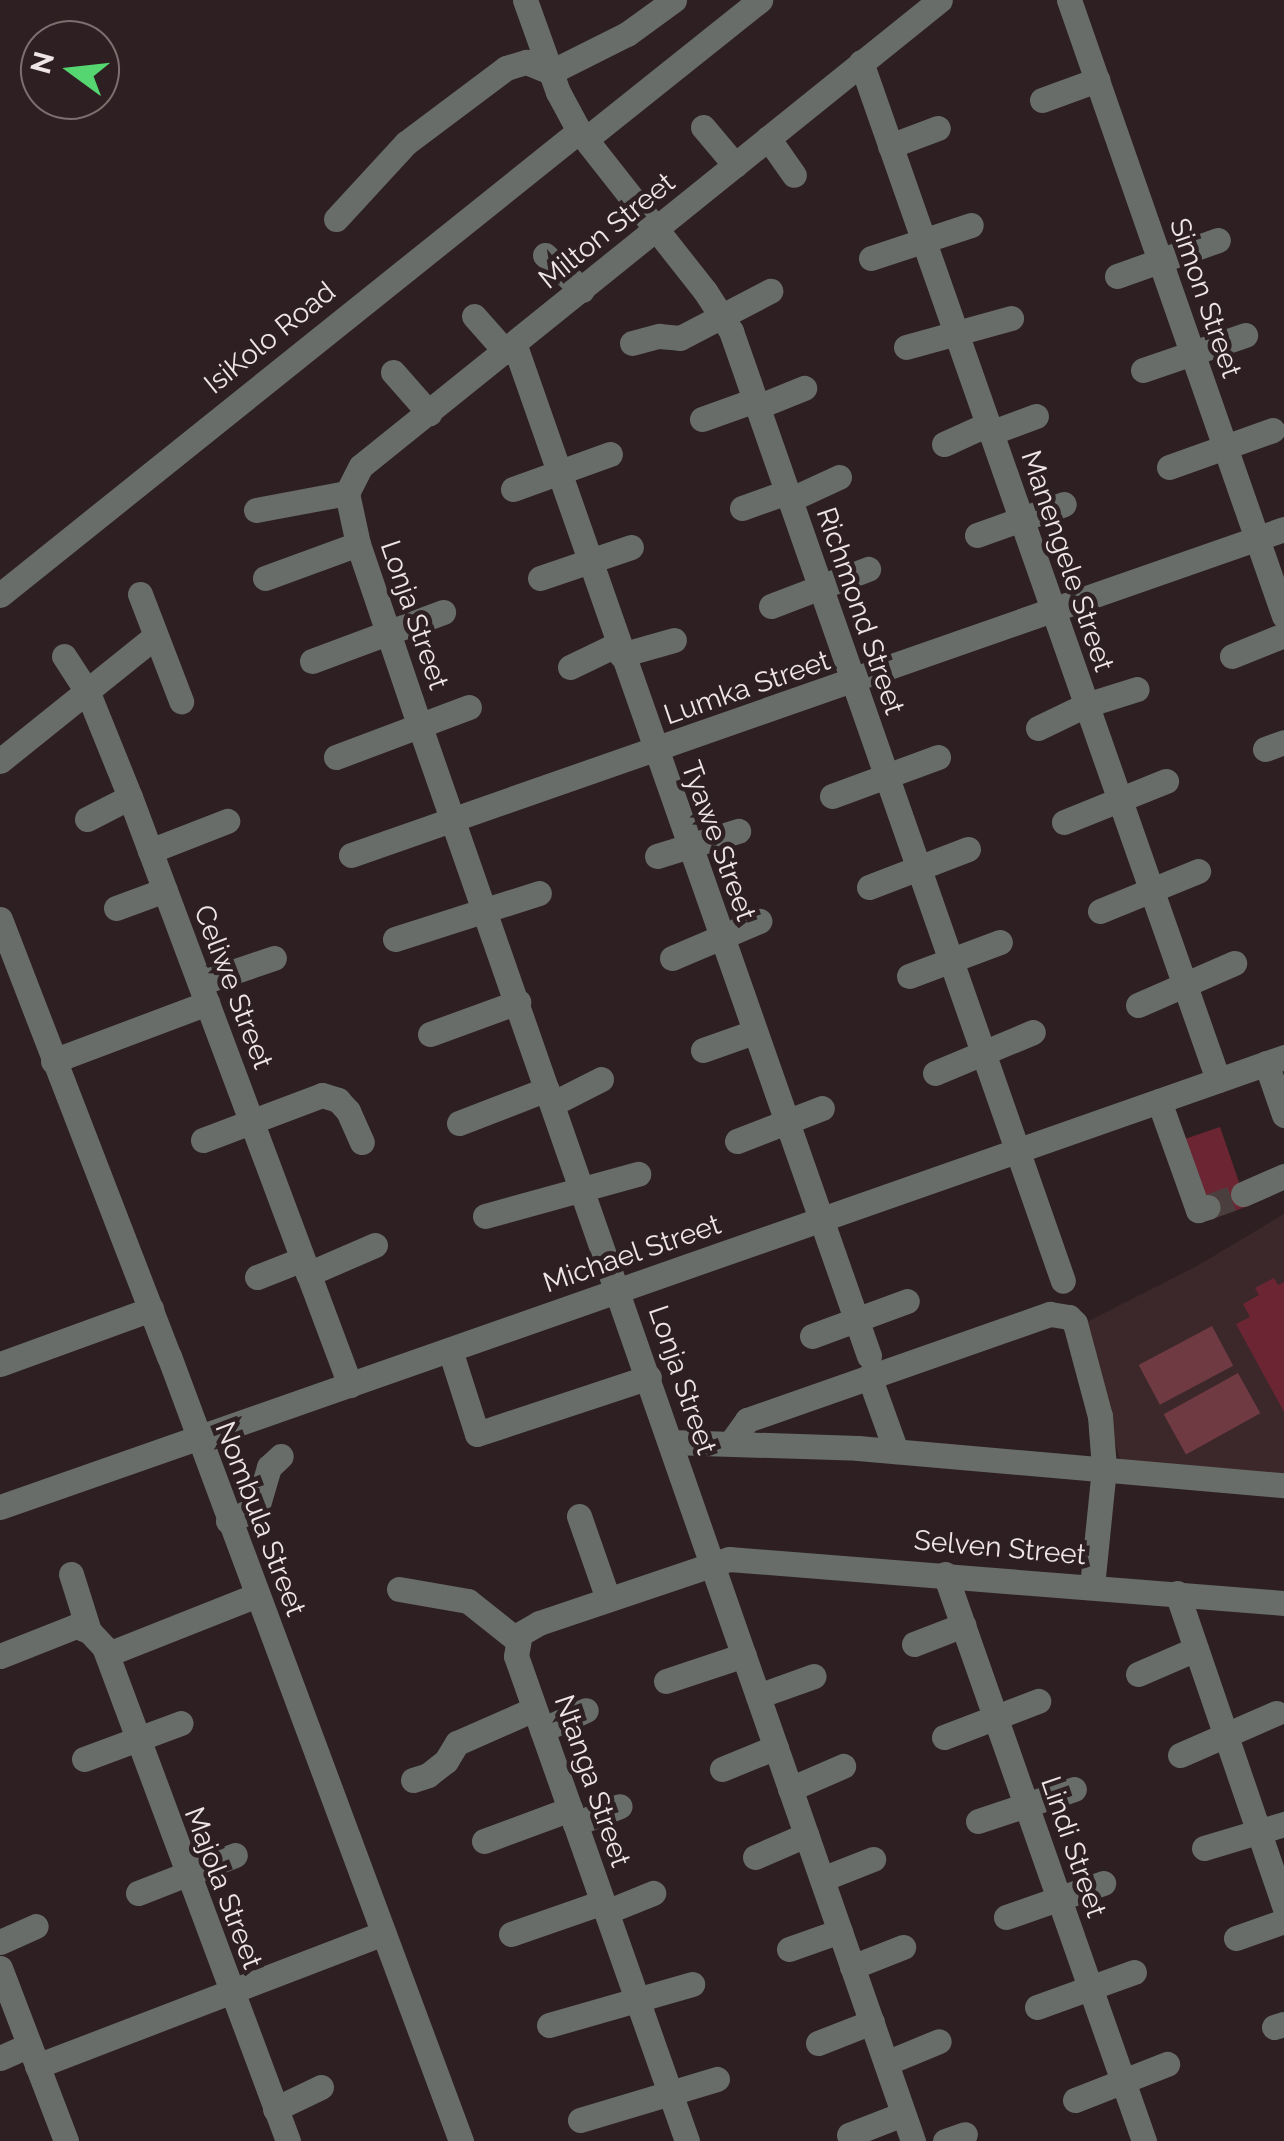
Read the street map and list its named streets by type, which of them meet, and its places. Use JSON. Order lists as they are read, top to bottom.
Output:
{
  "streets": {
    "street": [
      "Milton Street",
      "Simon Street",
      "IsiKolo Road",
      "Manengele Street",
      "Richmond Street",
      "Lonja Street",
      "Lumka Street",
      "Tyawe Street",
      "Celiwe Street",
      "Michael Street",
      "Nombula Street",
      "Selven Street",
      "Ntanga Street",
      "Lindi Street",
      "Majola Street"
    ]
  },
  "crossings": [
    ["Milton Street", "Manengele Street"],
    ["Milton Street", "Richmond Street"],
    ["Milton Street", "Tyawe Street"],
    ["Simon Street", "Lumka Street"],
    ["IsiKolo Road", "Richmond Street"],
    ["Manengele Street", "Lumka Street"],
    ["Manengele Street", "Michael Street"],
    ["Richmond Street", "Lumka Street"],
    ["Richmond Street", "Michael Street"],
    ["Lonja Street", "Lumka Street"],
    ["Lonja Street", "Michael Street"],
    ["Lonja Street", "Selven Street"],
    ["Lumka Street", "Tyawe Street"],
    ["Tyawe Street", "Michael Street"],
    ["Celiwe Street", "Michael Street"],
    ["Michael Street", "Nombula Street"],
    ["Selven Street", "Lindi Street"]
  ],
  "north": "left"
}
